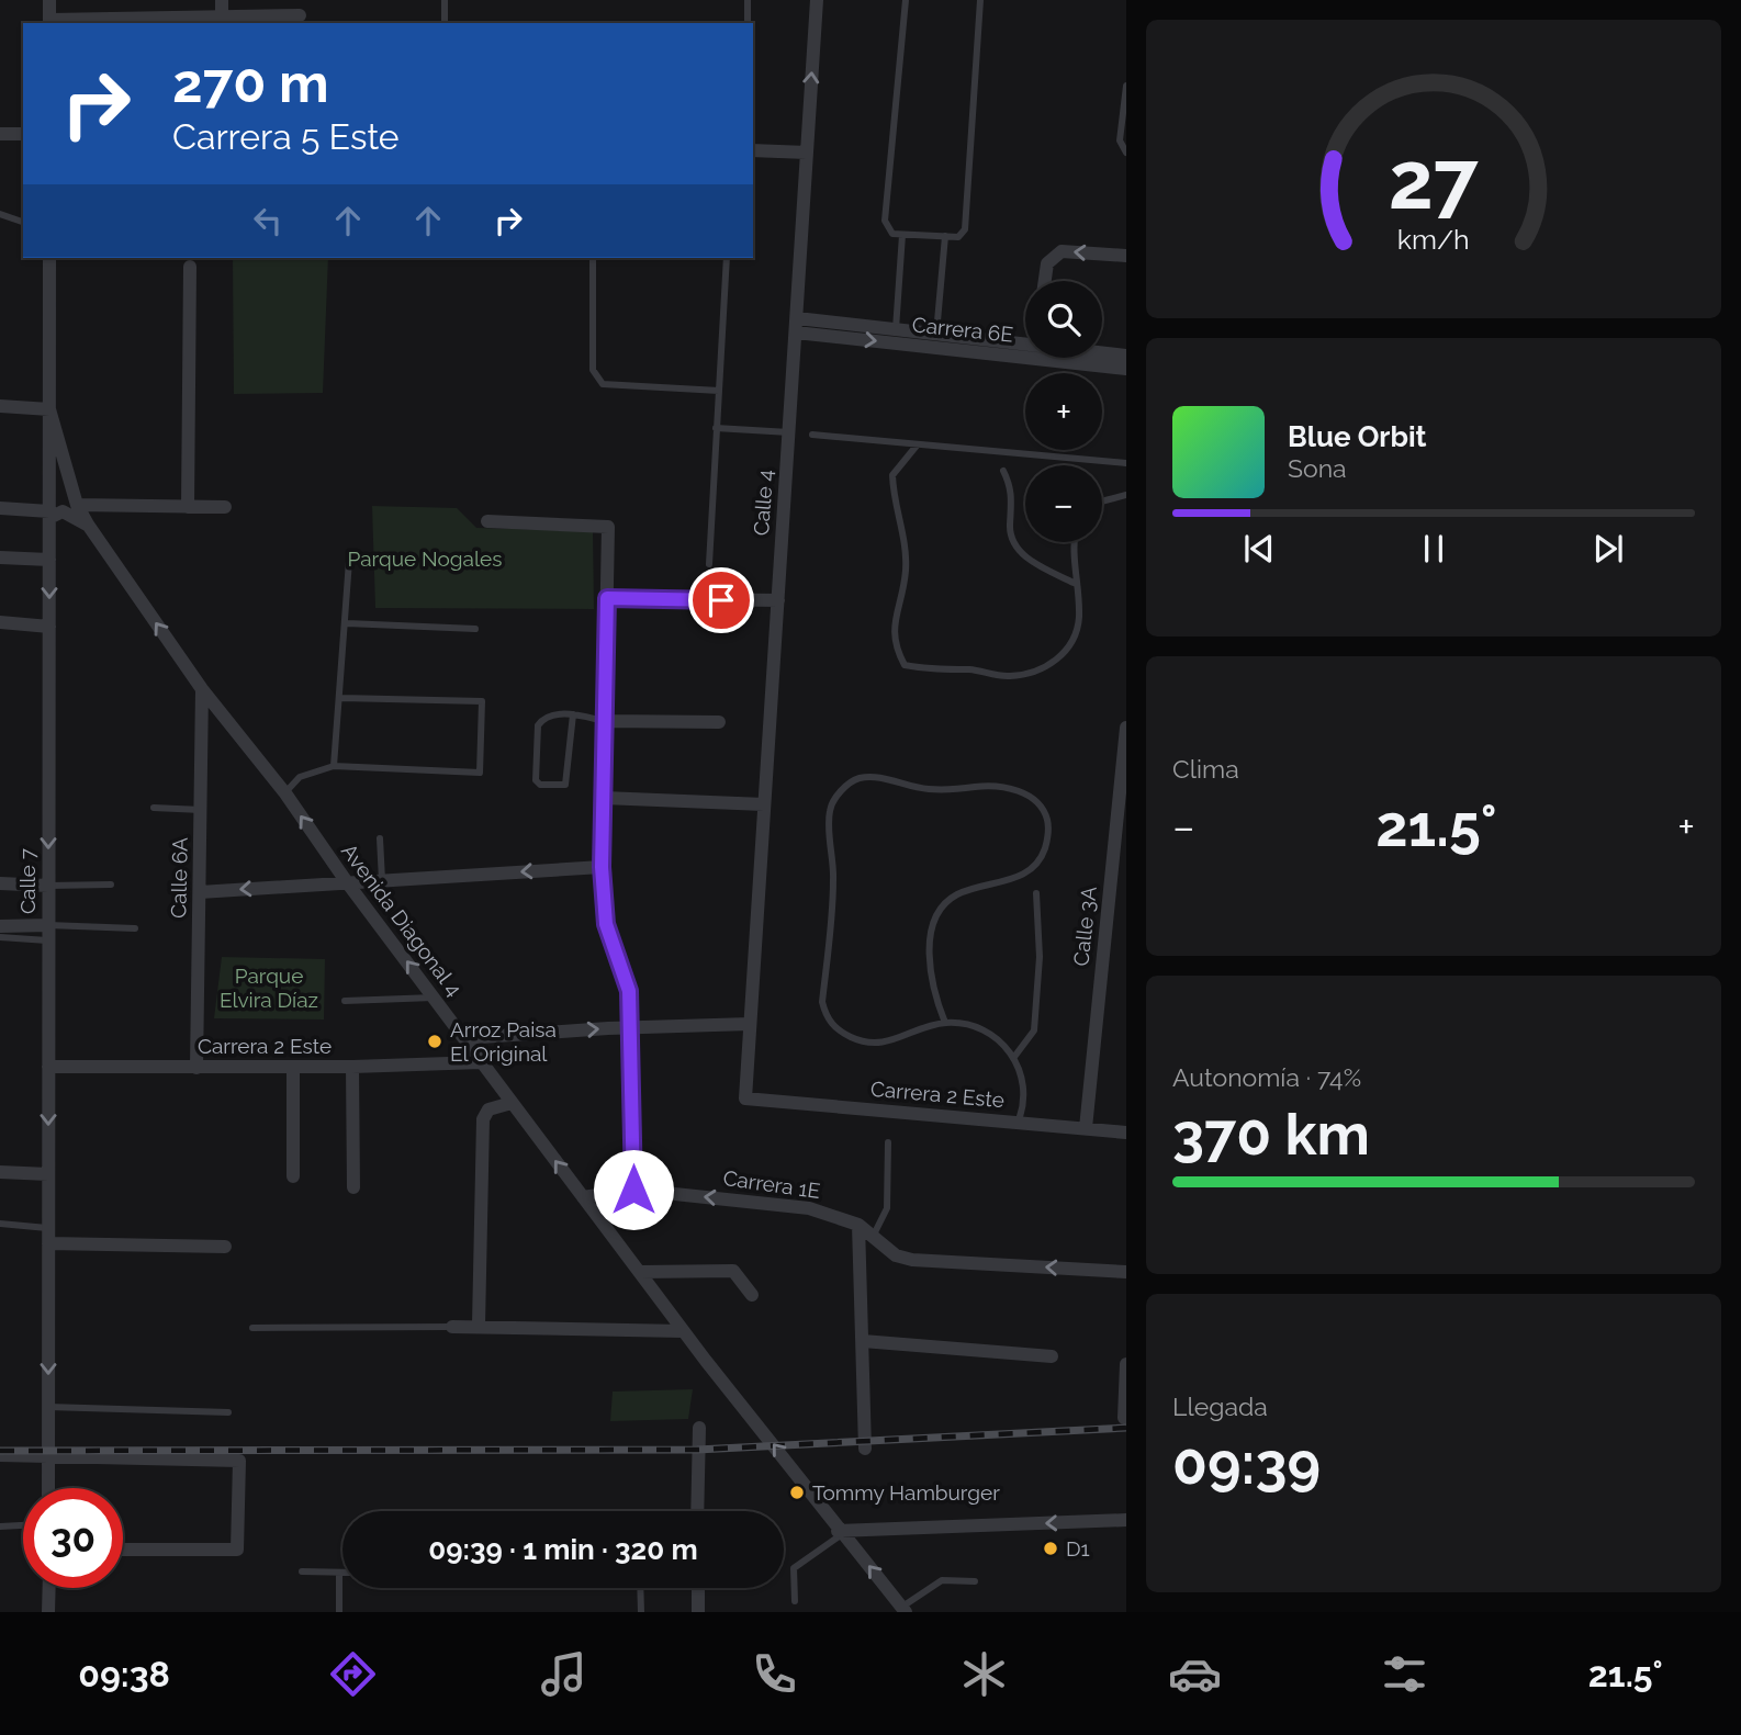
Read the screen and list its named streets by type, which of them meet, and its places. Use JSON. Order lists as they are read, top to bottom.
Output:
{
  "streets": {
    "street": [
      "Carrera 6E",
      "Calle 4",
      "Calle 6A",
      "Calle 7",
      "Avenida Diagonal 4",
      "Calle 3A",
      "Carrera 2 Este",
      "Carrera 1E"
    ]
  },
  "crossings": [
    ["Carrera 6E", "Calle 4"],
    ["Calle 4", "Carrera 2 Este"],
    ["Calle 6A", "Avenida Diagonal 4"],
    ["Calle 6A", "Carrera 2 Este"],
    ["Calle 7", "Avenida Diagonal 4"],
    ["Calle 7", "Carrera 2 Este"],
    ["Avenida Diagonal 4", "Carrera 2 Este"],
    ["Avenida Diagonal 4", "Carrera 1E"],
    ["Calle 3A", "Carrera 2 Este"]
  ],
  "one_way": ["Calle 7", "Avenida Diagonal 4"],
  "parks": ["Parque Nogales", "Parque Elvira Díaz"],
  "places": ["Arroz Paisa El Original", "Tommy Hamburger", "D1"],
  "page": {
    "turn": ["270 m", "Carrera 5 Este"],
    "map_buttons": ["+", "−"],
    "song": ["Blue Orbit", "Sona"],
    "tile": [
      "Clima",
      ["Autonomía · 74%", "370 km"],
      ["Llegada", "09:39"]
    ],
    "heat": ["−", "21.5°", "+"],
    "limit": "30",
    "trip": "09:39 · 1 min · 320 m",
    "tabs": ["09:38", "21.5°"],
    "gauge": ["27", "km/h"]
  }
}
